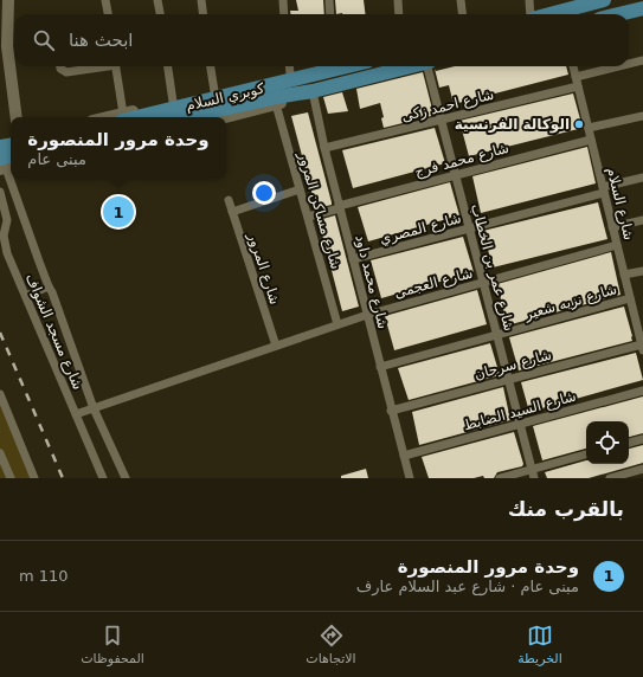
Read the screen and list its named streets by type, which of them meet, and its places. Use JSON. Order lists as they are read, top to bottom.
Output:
{
  "streets": {
    "main road": ["كوبري السلام"],
    "street": [
      "شارع احمد زكى",
      "شارع محمد فرج",
      "شارع السلام",
      "شارع مساكن المرور",
      "شارع المصري",
      "شارع عمر بن الخطاب",
      "شارع المرور",
      "شارع محمد داود",
      "شارع العجمى",
      "شارع نزيه شعير",
      "شارع مسجد الشواف",
      "شارع سرحان",
      "شارع السيد الضابط"
    ]
  },
  "crossings": [
    ["كوبري السلام", "شارع محمد داود"],
    ["شارع احمد زكى", "شارع السلام"],
    ["شارع احمد زكى", "شارع عمر بن الخطاب"],
    ["شارع احمد زكى", "شارع محمد داود"],
    ["شارع محمد فرج", "شارع السلام"],
    ["شارع محمد فرج", "شارع مساكن المرور"],
    ["شارع محمد فرج", "شارع عمر بن الخطاب"],
    ["شارع محمد فرج", "شارع محمد داود"],
    ["شارع السلام", "شارع المصري"],
    ["شارع السلام", "شارع العجمى"],
    ["شارع السلام", "شارع نزيه شعير"],
    ["شارع السلام", "شارع سرحان"],
    ["شارع مساكن المرور", "شارع العجمى"],
    ["شارع المصري", "شارع عمر بن الخطاب"],
    ["شارع المصري", "شارع محمد داود"],
    ["شارع عمر بن الخطاب", "شارع العجمى"],
    ["شارع عمر بن الخطاب", "شارع نزيه شعير"],
    ["شارع عمر بن الخطاب", "شارع سرحان"],
    ["شارع عمر بن الخطاب", "شارع السيد الضابط"],
    ["شارع المرور", "شارع العجمى"],
    ["شارع محمد داود", "شارع العجمى"],
    ["شارع محمد داود", "شارع نزيه شعير"],
    ["شارع محمد داود", "شارع سرحان"],
    ["شارع محمد داود", "شارع السيد الضابط"],
    ["شارع العجمى", "شارع مسجد الشواف"]
  ],
  "places": ["الوكالة الفرنسية"],
  "page": {
    "search": "ابحث هنا",
    "popup": ["وحدة مرور المنصورة", "مبنى عام"],
    "pins": "1",
    "heading": "بالقرب منك",
    "list": [
      {
        "mark": "1",
        "name": "وحدة مرور المنصورة",
        "note": "مبنى عام · شارع عبد السلام عارف",
        "value": "110 m"
      }
    ],
    "nav": ["الخريطة", "الاتجاهات", "المحفوظات"]
  }
}
